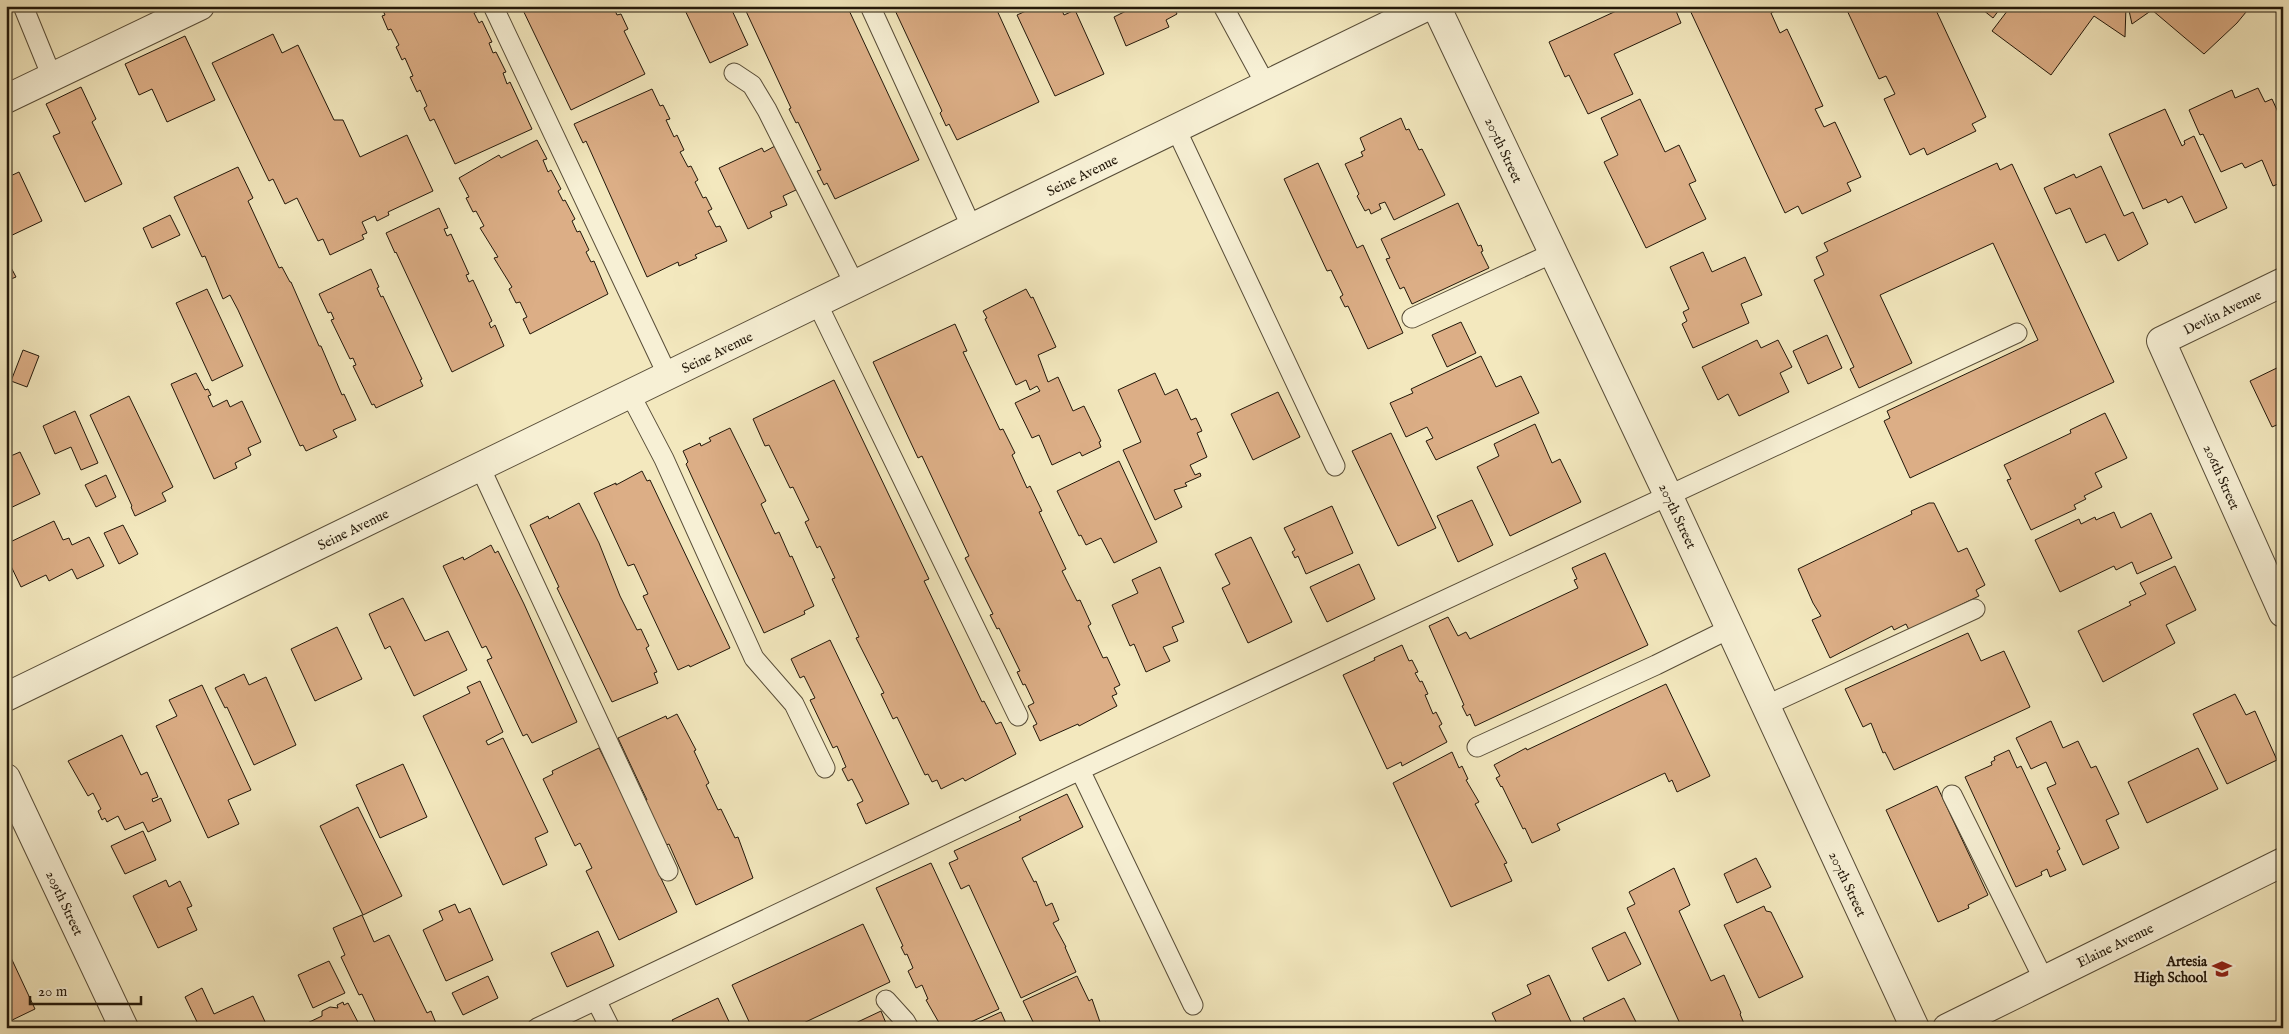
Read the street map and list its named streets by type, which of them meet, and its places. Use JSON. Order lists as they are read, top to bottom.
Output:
{
  "streets": {
    "street": [
      "207th Street",
      "Seine Avenue",
      "Devlin Avenue",
      "206th Street",
      "209th Street",
      "Elaine Avenue"
    ]
  },
  "crossings": [
    ["Devlin Avenue", "206th Street"]
  ],
  "places": {
    "school or university": ["Artesia High School"]
  },
  "scale_bar": "20 m"
}
